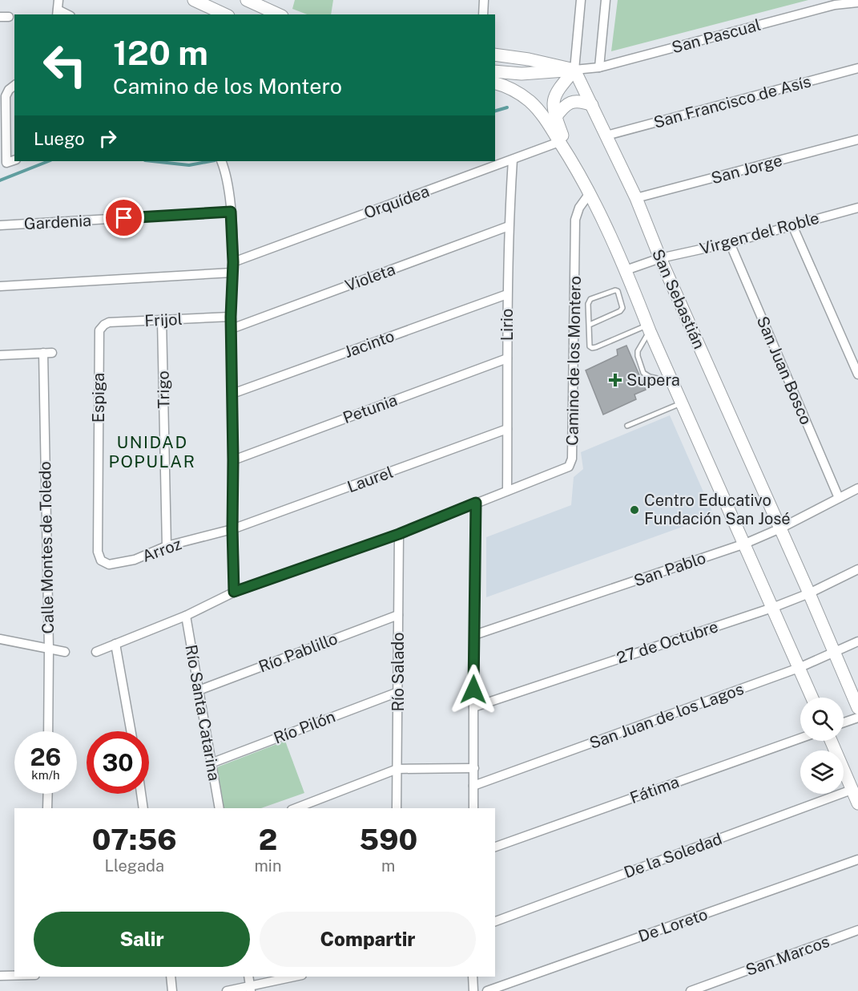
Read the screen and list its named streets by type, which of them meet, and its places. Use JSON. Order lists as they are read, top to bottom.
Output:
{
  "streets": {
    "main road": ["San Sebastián"],
    "street": [
      "San Pascual",
      "San Francisco de Asís",
      "San Jorge",
      "Orquídea",
      "Gardenia",
      "Virgen del Roble",
      "Violeta",
      "Frijol",
      "Lirio",
      "Jacinto",
      "Camino de los Montero",
      "San Juan Bosco",
      "Trigo",
      "Espiga",
      "Petunia",
      "Laurel",
      "Calle Montes de Toledo",
      "Arroz",
      "San Pablo",
      "27 de Octubre",
      "Río Pablillo",
      "Río Salado",
      "Río Santa Catarina",
      "San Juan de los Lagos",
      "Río Pilón",
      "Fátima",
      "De la Soledad",
      "De Loreto",
      "San Marcos"
    ]
  },
  "crossings": [
    ["San Pascual", "San Sebastián"],
    ["San Francisco de Asís", "San Sebastián"],
    ["San Jorge", "San Sebastián"],
    ["Orquídea", "Lirio"],
    ["Virgen del Roble", "San Sebastián"],
    ["Virgen del Roble", "San Juan Bosco"],
    ["Violeta", "Lirio"],
    ["San Sebastián", "San Pablo"],
    ["San Sebastián", "27 de Octubre"],
    ["San Sebastián", "San Juan de los Lagos"],
    ["Frijol", "Trigo"],
    ["Frijol", "Espiga"],
    ["Lirio", "Jacinto"],
    ["Lirio", "Camino de los Montero"],
    ["Lirio", "Petunia"],
    ["Lirio", "Laurel"],
    ["Camino de los Montero", "Río Salado"],
    ["Camino de los Montero", "Río Santa Catarina"],
    ["San Juan Bosco", "San Pablo"],
    ["Trigo", "Arroz"],
    ["Espiga", "Arroz"],
    ["Laurel", "Arroz"],
    ["Río Pablillo", "Río Salado"],
    ["Río Pablillo", "Río Santa Catarina"],
    ["Río Salado", "Río Pilón"],
    ["Río Santa Catarina", "Río Pilón"]
  ],
  "districts": ["UNIDAD POPULAR"],
  "places": {
    "health": ["Supera"],
    "other": ["Centro Educativo Fundación San José"]
  },
  "page": {
    "turn": ["120 m", "Camino de los Montero"],
    "then": "Luego",
    "speed": "26 km/h",
    "limit": "30",
    "eta": [
      "07:56",
      "Llegada",
      "2",
      "min",
      "590",
      "m"
    ],
    "buttons": ["Salir", "Compartir"]
  }
}
